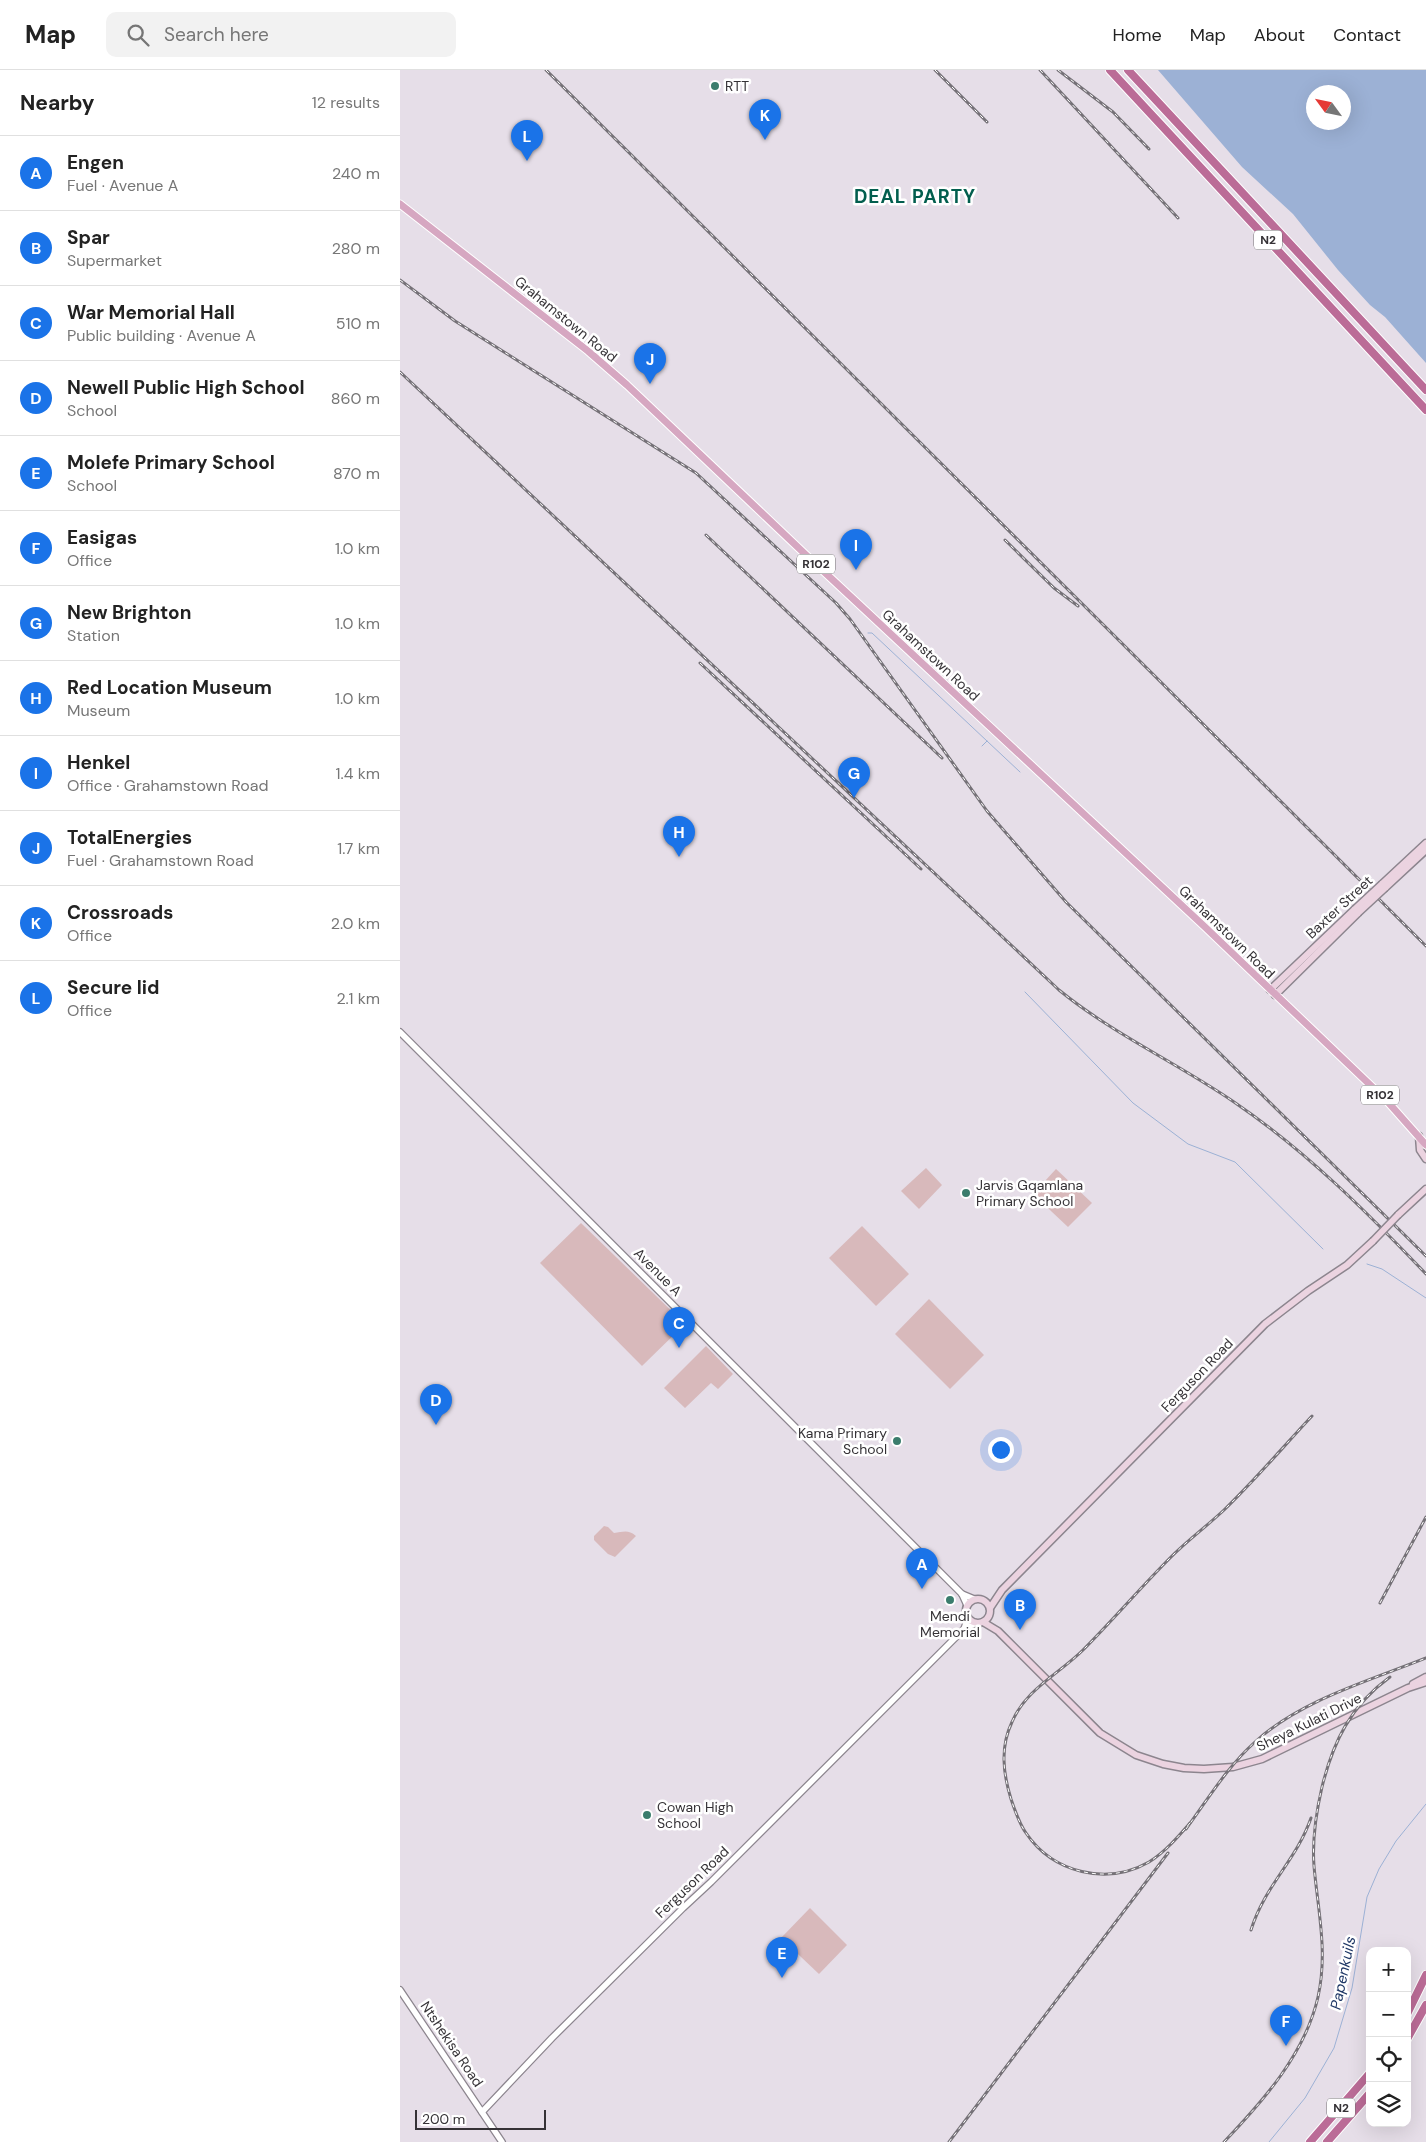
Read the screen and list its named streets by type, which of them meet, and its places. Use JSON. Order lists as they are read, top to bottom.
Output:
{
  "streets": {
    "highway": ["N2"],
    "main road": [
      "Grahamstown Road",
      "R102",
      "Baxter Street",
      "Ferguson Road",
      "Sheya Kulati Drive"
    ],
    "street": ["Avenue A", "Ntshekisa Road"]
  },
  "crossings": [
    ["Grahamstown Road", "Baxter Street"],
    ["Ferguson Road", "Sheya Kulati Drive"],
    ["Ferguson Road", "Ntshekisa Road"]
  ],
  "districts": ["DEAL PARTY"],
  "water": ["Papenkuils"],
  "places": [
    "RTT",
    "Jarvis Gqamlana Primary School",
    "Kama Primary School",
    "Mendi Memorial",
    "Cowan High School"
  ],
  "scale_bar": "200 m",
  "north": "top left",
  "page": {
    "header": "Map",
    "search": "Search here",
    "nav": [
      "Home",
      "Map",
      "About",
      "Contact"
    ],
    "heading": ["Nearby", "12 results"],
    "pins": [
      "K",
      "L",
      "J",
      "I",
      "G",
      "H",
      "C",
      "D",
      "A",
      "B",
      "E",
      "F"
    ],
    "list": [
      {
        "mark": "A",
        "name": "Engen",
        "note": "Fuel · Avenue A",
        "value": "240 m"
      },
      {
        "mark": "B",
        "name": "Spar",
        "note": "Supermarket",
        "value": "280 m"
      },
      {
        "mark": "C",
        "name": "War Memorial Hall",
        "note": "Public building · Avenue A",
        "value": "510 m"
      },
      {
        "mark": "D",
        "name": "Newell Public High School",
        "note": "School",
        "value": "860 m"
      },
      {
        "mark": "E",
        "name": "Molefe Primary School",
        "note": "School",
        "value": "870 m"
      },
      {
        "mark": "F",
        "name": "Easigas",
        "note": "Office",
        "value": "1.0 km"
      },
      {
        "mark": "G",
        "name": "New Brighton",
        "note": "Station",
        "value": "1.0 km"
      },
      {
        "mark": "H",
        "name": "Red Location Museum",
        "note": "Museum",
        "value": "1.0 km"
      },
      {
        "mark": "I",
        "name": "Henkel",
        "note": "Office · Grahamstown Road",
        "value": "1.4 km"
      },
      {
        "mark": "J",
        "name": "TotalEnergies",
        "note": "Fuel · Grahamstown Road",
        "value": "1.7 km"
      },
      {
        "mark": "K",
        "name": "Crossroads",
        "note": "Office",
        "value": "2.0 km"
      },
      {
        "mark": "L",
        "name": "Secure lid",
        "note": "Office",
        "value": "2.1 km"
      }
    ],
    "map_buttons": ["+", "−"],
    "scale": "200 m"
  }
}
